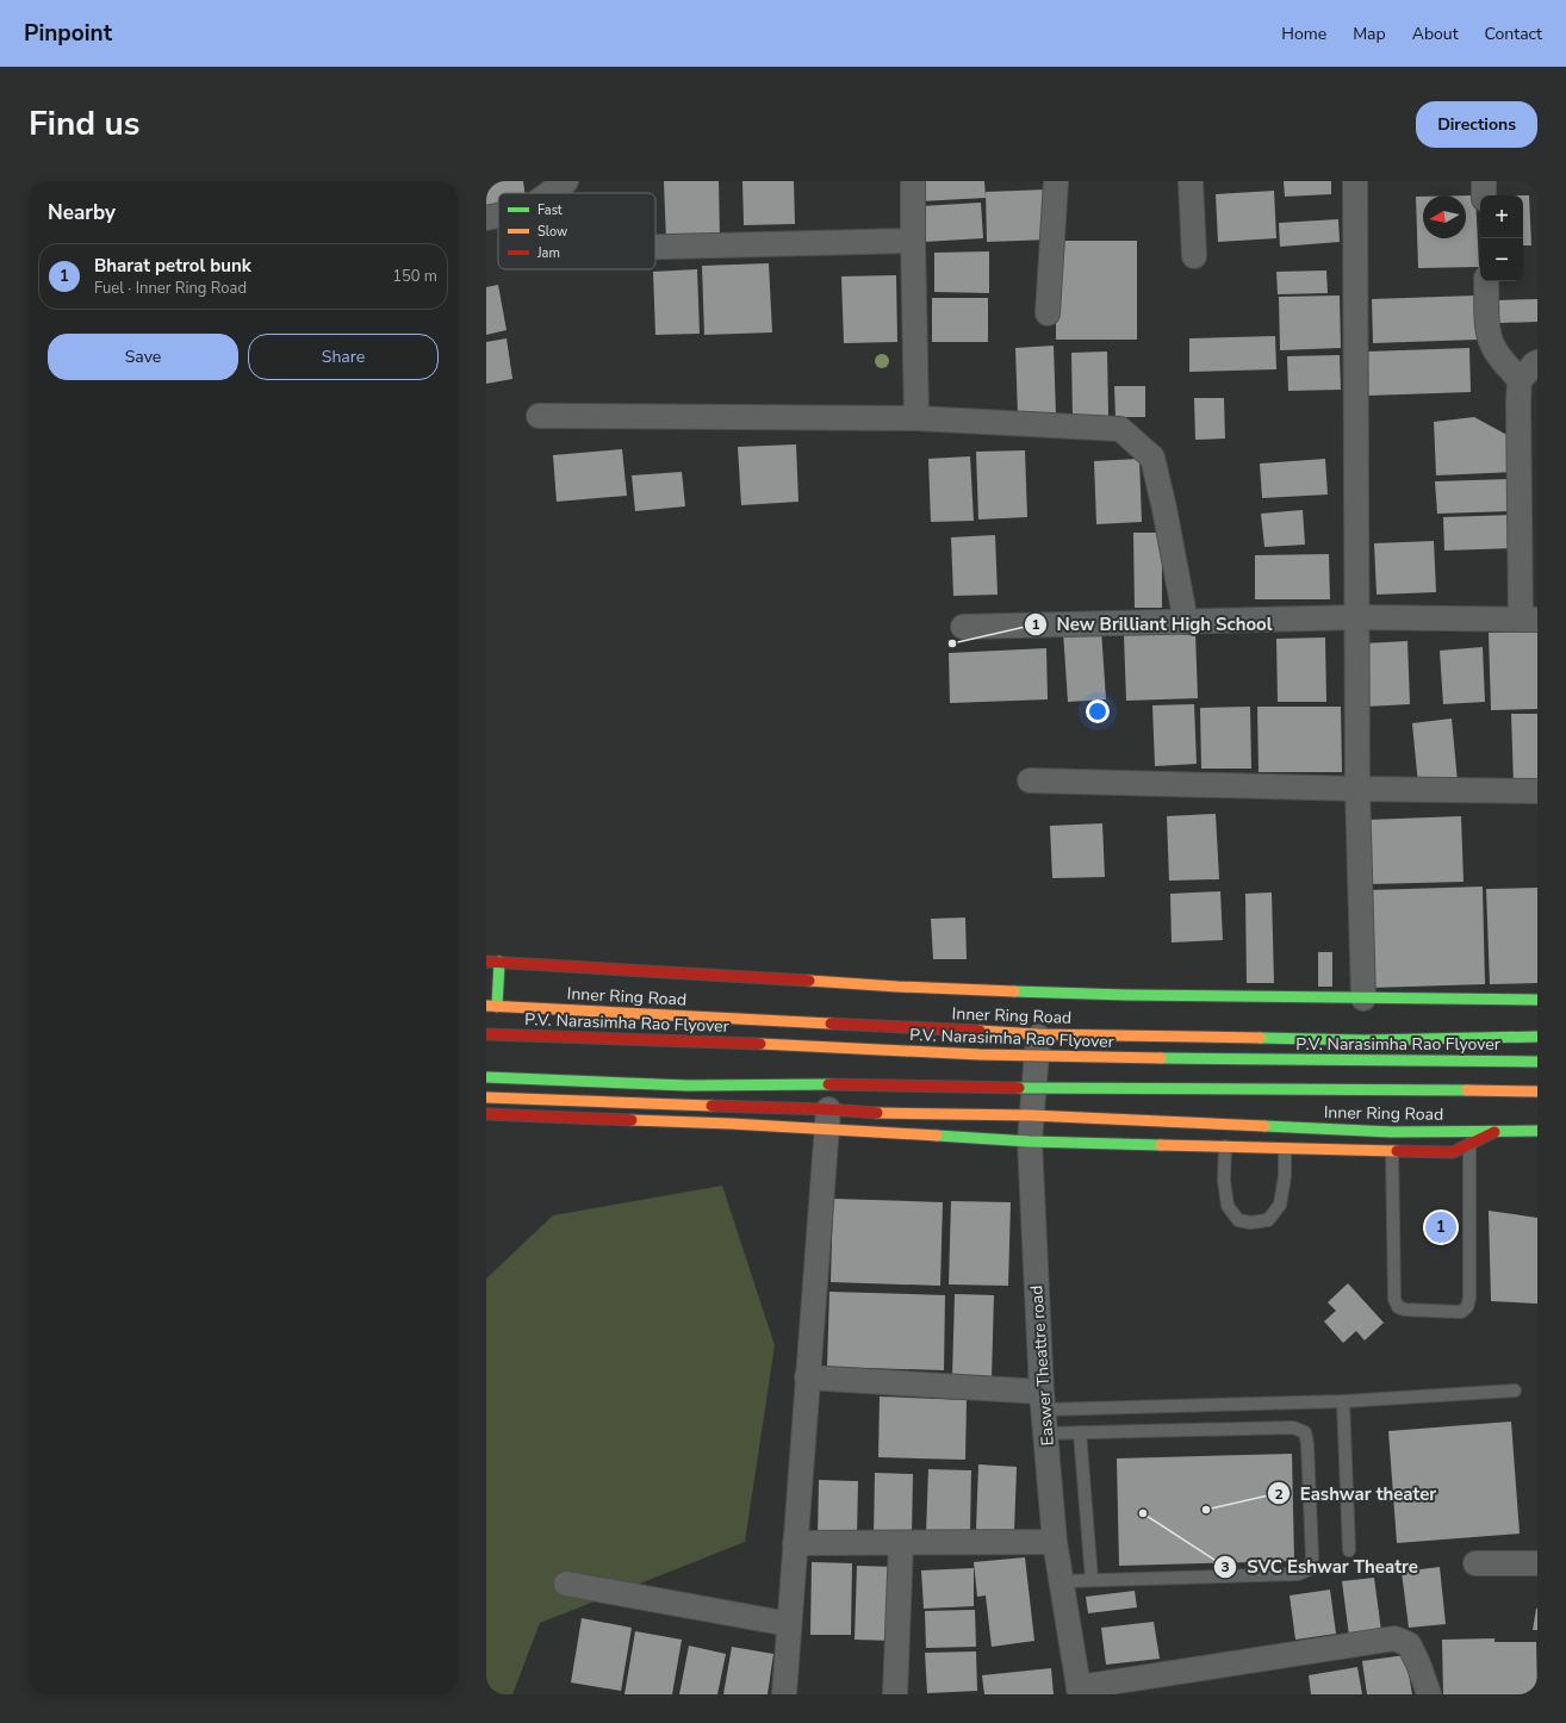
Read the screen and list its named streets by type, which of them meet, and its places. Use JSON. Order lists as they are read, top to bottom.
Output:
{
  "streets": {
    "main road": ["Inner Ring Road", "P.V. Narasimha Rao Flyover"],
    "street": ["Easwer Theattre road"]
  },
  "crossings": [
    ["Inner Ring Road", "Easwer Theattre road"]
  ],
  "places": ["New Brilliant High School", "Eashwar theater", "SVC Eshwar Theatre"],
  "legend": ["Fast", "Slow", "Jam"],
  "north": "left",
  "page": {
    "header": "Pinpoint",
    "nav": [
      "Home",
      "Map",
      "About",
      "Contact"
    ],
    "title": "Find us",
    "buttons": [
      "Directions",
      ["Save", "Share"]
    ],
    "heading": "Nearby",
    "map_buttons": ["+", "−"],
    "list": [
      {
        "mark": "1",
        "name": "Bharat petrol bunk",
        "note": "Fuel · Inner Ring Road",
        "value": "150 m"
      }
    ],
    "pins": "1"
  }
}
